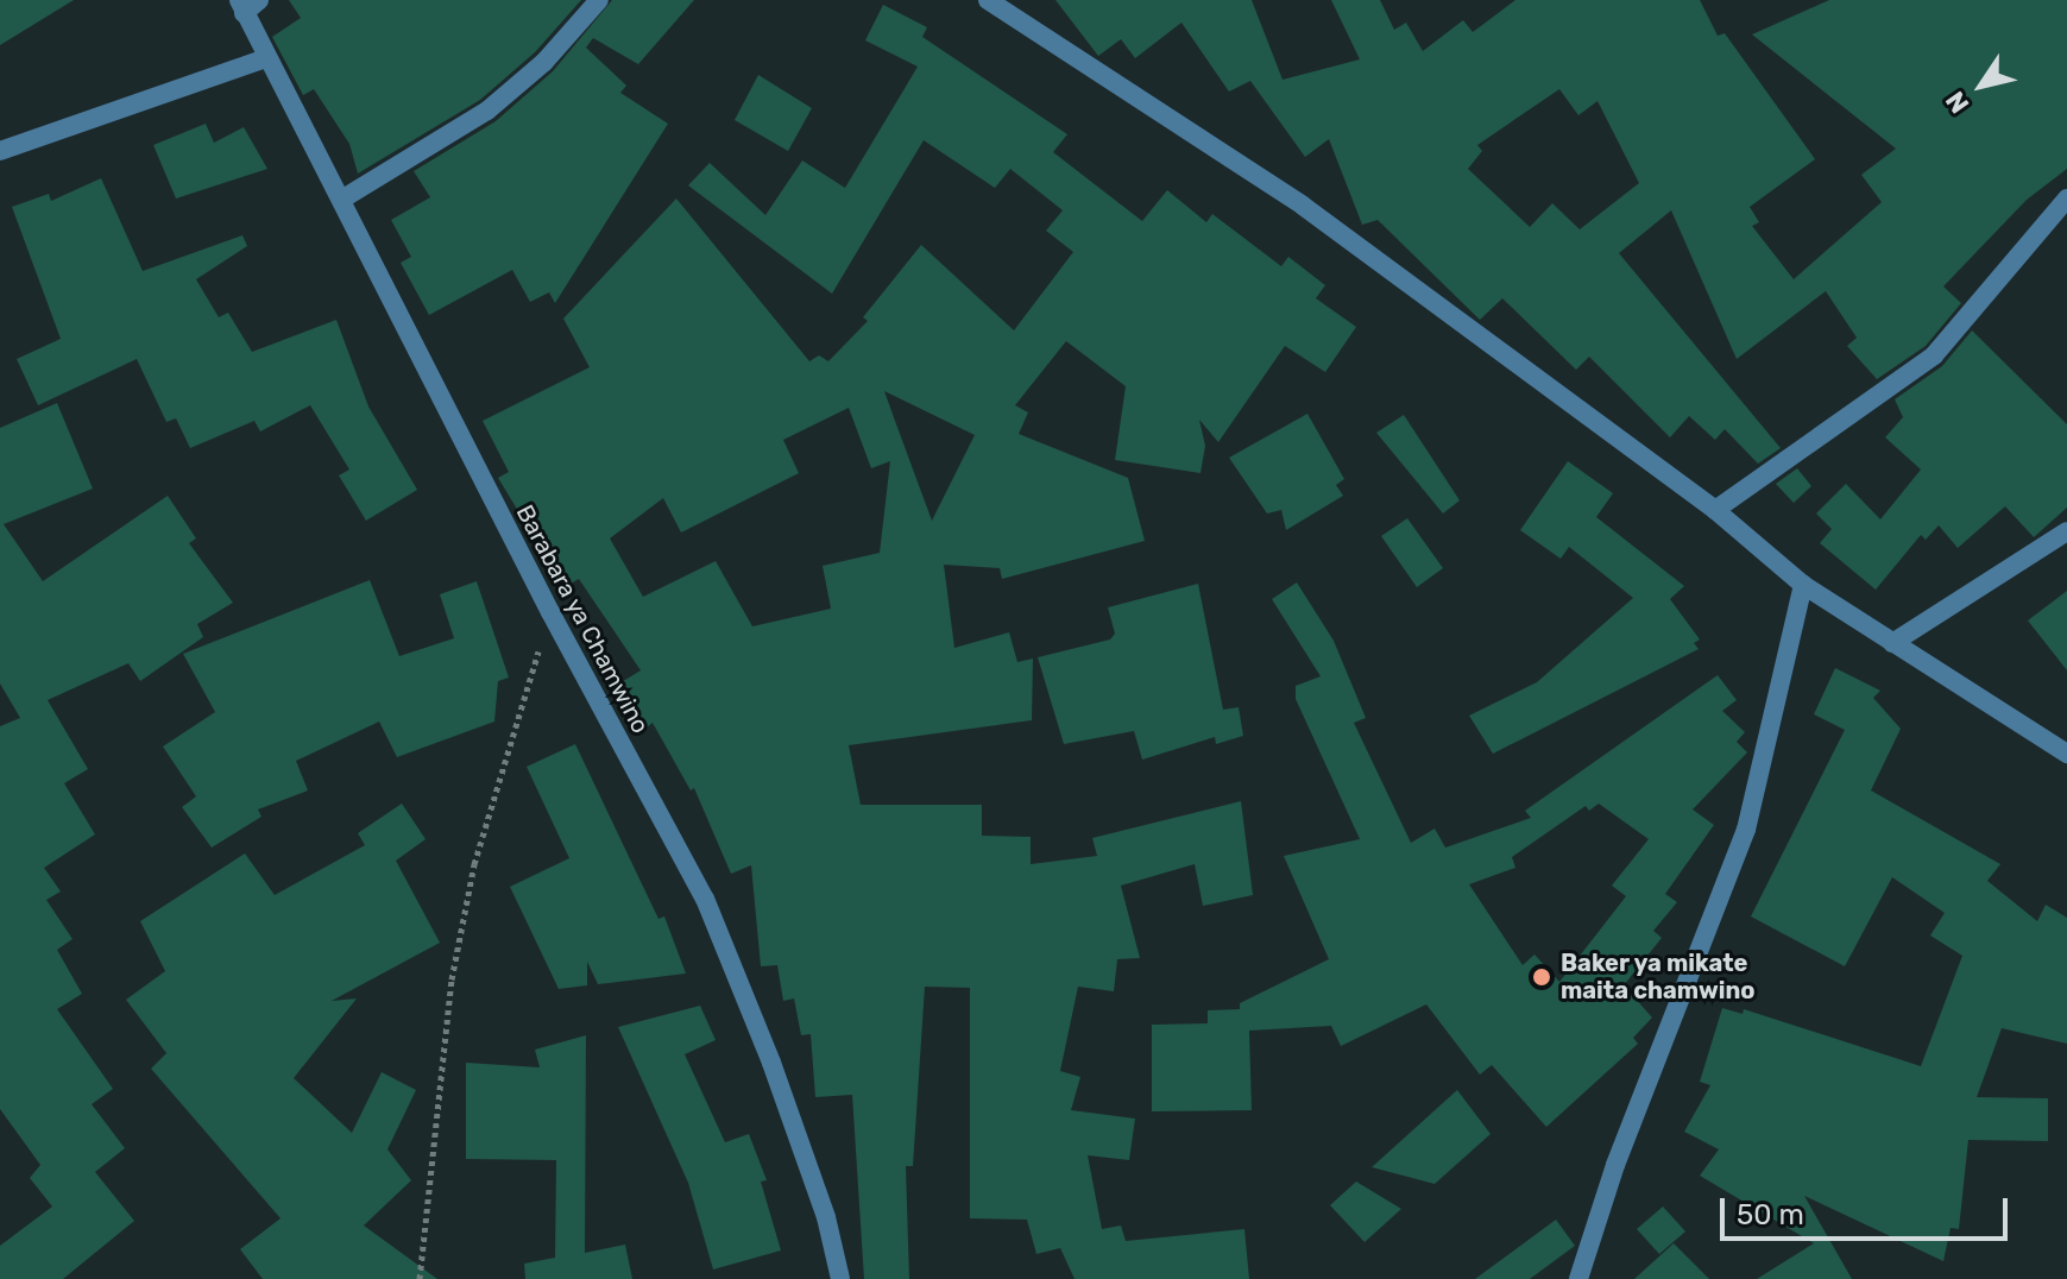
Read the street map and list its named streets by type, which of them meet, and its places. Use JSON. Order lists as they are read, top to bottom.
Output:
{
  "streets": {
    "street": ["Barabara ya Chamwino"]
  },
  "places": ["Baker ya mikate maita chamwino"],
  "scale_bar": "50 m",
  "north": "bottom left"
}
